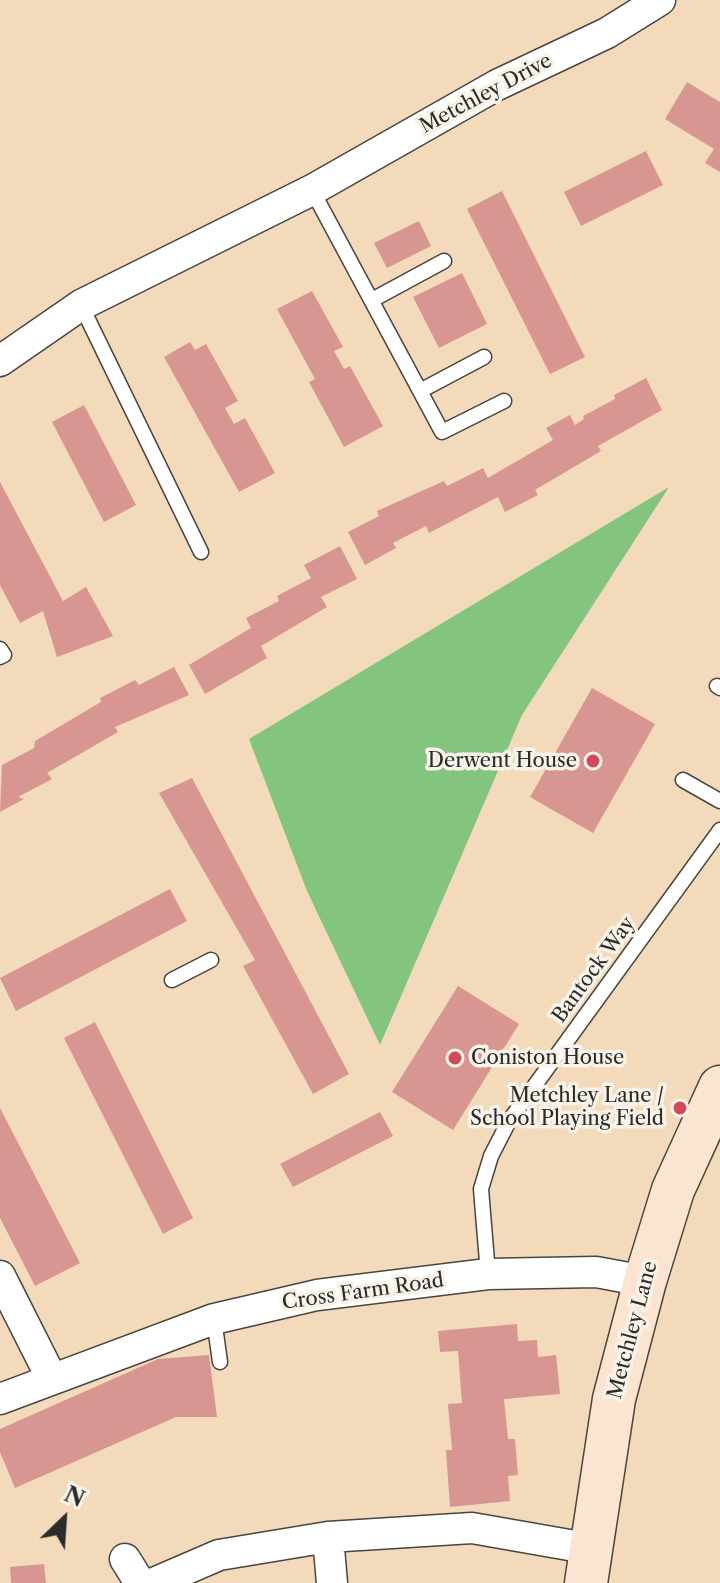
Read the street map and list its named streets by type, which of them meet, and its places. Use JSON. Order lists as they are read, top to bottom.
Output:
{
  "streets": {
    "main road": ["Metchley Lane"],
    "street": ["Metchley Drive", "Cross Farm Road"],
    "lane": ["Bantock Way"]
  },
  "crossings": [
    ["Bantock Way", "Cross Farm Road"],
    ["Cross Farm Road", "Metchley Lane"]
  ],
  "places": ["Derwent House", "Coniston House", "Metchley Lane / School Playing Field"],
  "north": "top right"
}
